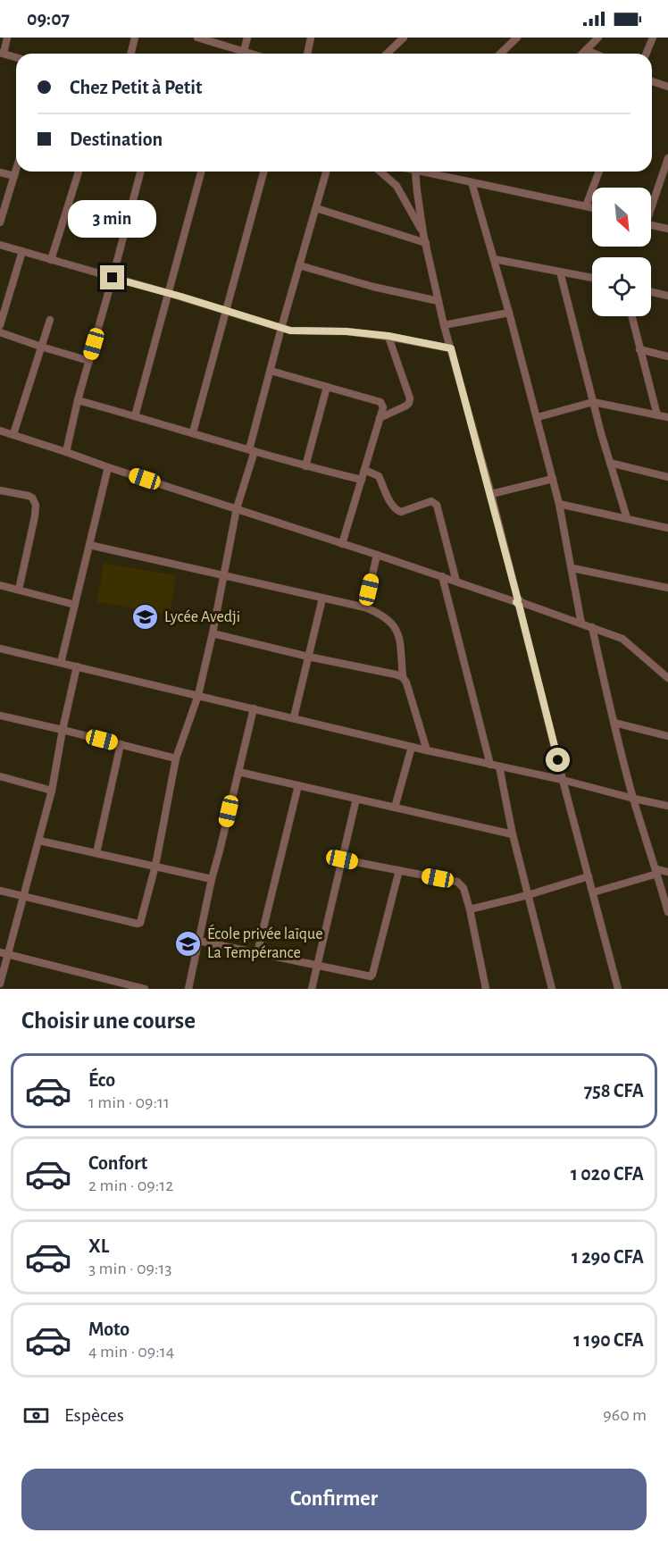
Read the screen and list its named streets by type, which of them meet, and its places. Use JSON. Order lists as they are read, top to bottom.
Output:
{
  "places": {
    "school or university": ["Lycée Avedji", "École privée laïque La Tempérance"]
  },
  "north": "bottom right",
  "page": {
    "status": "09:07",
    "banner": ["Chez Petit à Petit", "Destination"],
    "bubble": "3 min",
    "heading": "Choisir une course",
    "list": [
      {
        "name": "Éco",
        "note": "1 min · 09:11",
        "value": "758 CFA"
      },
      {
        "name": "Confort",
        "note": "2 min · 09:12",
        "value": "1 020 CFA"
      },
      {
        "name": "XL",
        "note": "3 min · 09:13",
        "value": "1 290 CFA"
      },
      {
        "name": "Moto",
        "note": "4 min · 09:14",
        "value": "1 190 CFA"
      }
    ],
    "pay": ["Espèces", "960 m"],
    "buttons": "Confirmer"
  }
}
